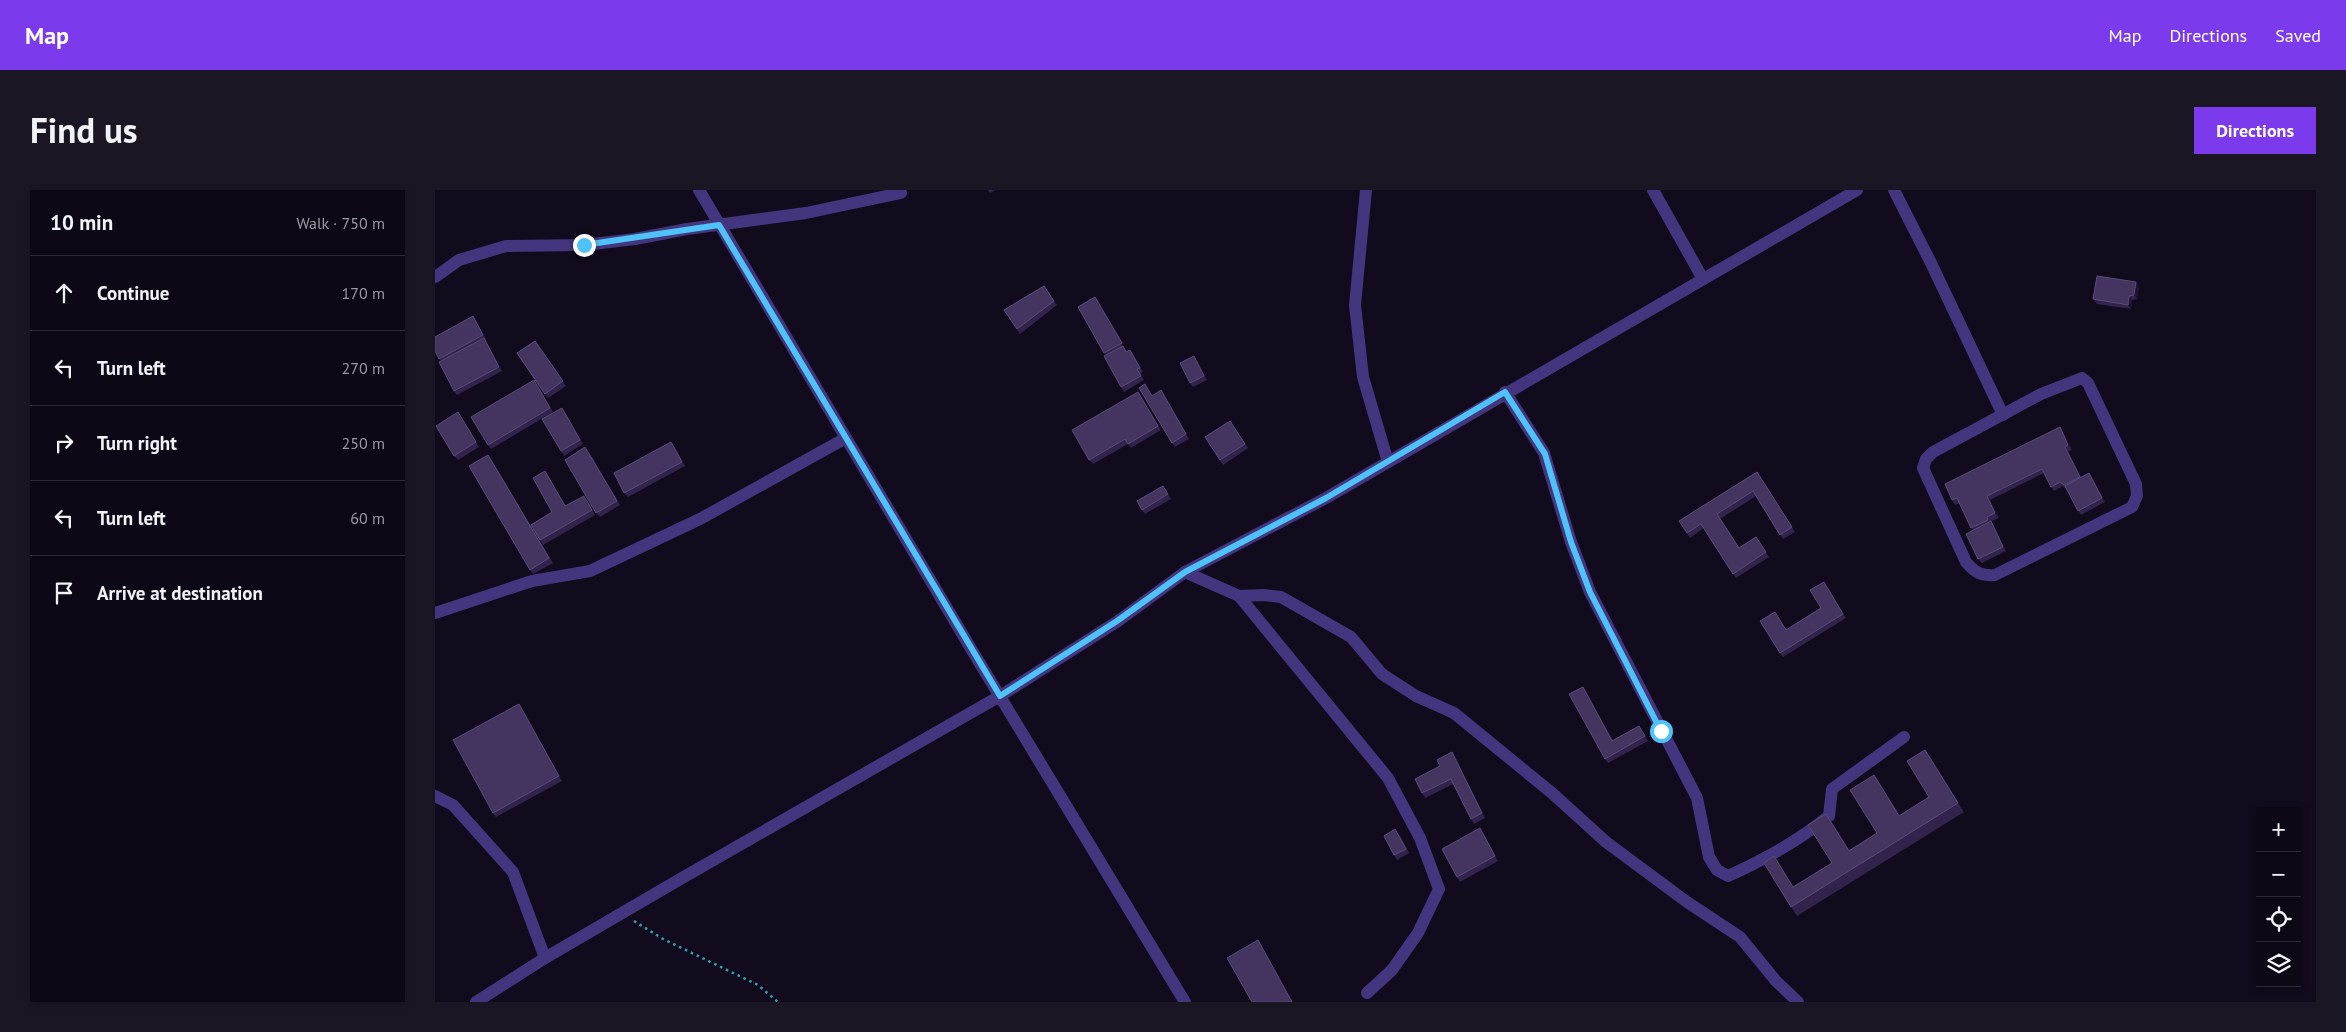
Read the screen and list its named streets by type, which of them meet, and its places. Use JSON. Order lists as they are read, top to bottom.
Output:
{
  "page": {
    "header": "Map",
    "nav": ["Map", "Directions", "Saved"],
    "title": "Find us",
    "buttons": "Directions",
    "heading": ["10 min", "Walk · 750 m"],
    "list": [
      ["Continue", "170 m"],
      ["Turn left", "270 m"],
      ["Turn right", "250 m"],
      ["Turn left", "60 m"],
      "Arrive at destination"
    ],
    "map_buttons": ["+", "−"]
  }
}
